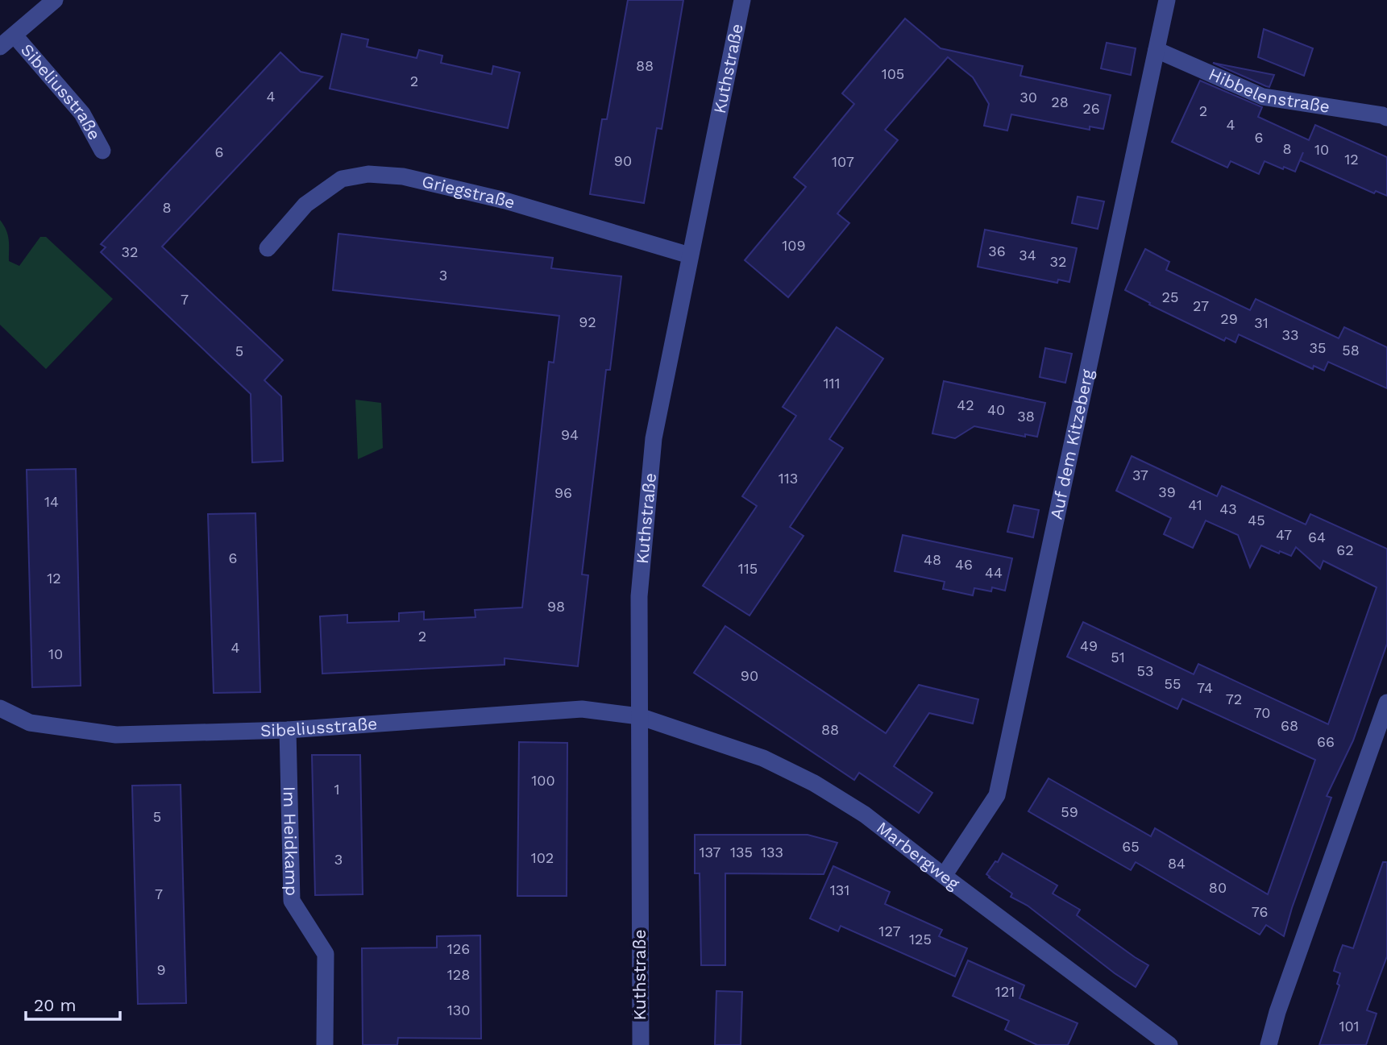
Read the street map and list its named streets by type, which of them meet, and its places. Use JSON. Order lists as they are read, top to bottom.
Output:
{
  "streets": {
    "street": [
      "Kuthstraße",
      "Hibbelenstraße",
      "Sibeliusstraße",
      "Griegstraße",
      "Auf dem Kitzeberg",
      "Im Heidkamp",
      "Marbergweg"
    ]
  },
  "crossings": [
    ["Kuthstraße", "Sibeliusstraße"],
    ["Kuthstraße", "Griegstraße"],
    ["Kuthstraße", "Marbergweg"],
    ["Hibbelenstraße", "Auf dem Kitzeberg"],
    ["Sibeliusstraße", "Im Heidkamp"],
    ["Sibeliusstraße", "Marbergweg"],
    ["Auf dem Kitzeberg", "Marbergweg"]
  ],
  "house_numbers": [
    "88",
    "105",
    "2",
    "4",
    "30",
    "28",
    "26",
    "2",
    "4",
    "6",
    "8",
    "10",
    "6",
    "12",
    "90",
    "107",
    "8",
    "109",
    "36",
    "32",
    "34",
    "32",
    "3",
    "25",
    "7",
    "27",
    "29",
    "92",
    "31",
    "33",
    "35",
    "58",
    "5",
    "111",
    "42",
    "40",
    "38",
    "94",
    "37",
    "113",
    "39",
    "96",
    "14",
    "41",
    "43",
    "45",
    "47",
    "64",
    "62",
    "6",
    "48",
    "46",
    "115",
    "44",
    "12",
    "98",
    "2",
    "49",
    "4",
    "10",
    "51",
    "53",
    "90",
    "55",
    "74",
    "72",
    "70",
    "68",
    "88",
    "66",
    "100",
    "1",
    "59",
    "5",
    "65",
    "137",
    "135",
    "133",
    "102",
    "3",
    "84",
    "80",
    "131",
    "7",
    "76",
    "127",
    "125",
    "126",
    "9",
    "128",
    "121",
    "130",
    "101"
  ],
  "scale_bar": "20 m"
}
